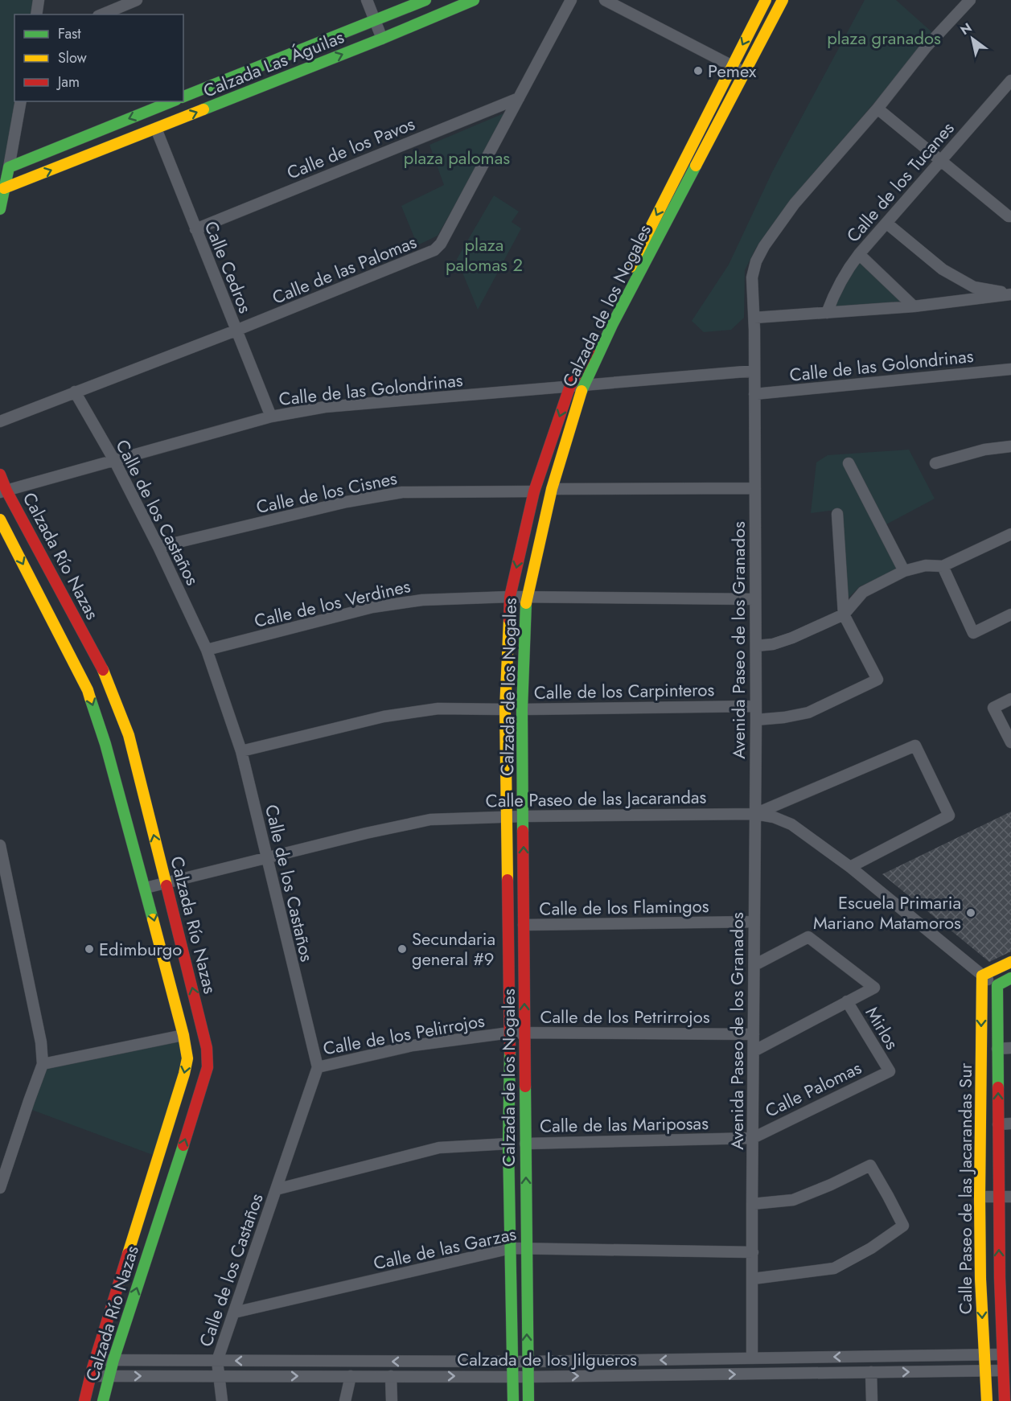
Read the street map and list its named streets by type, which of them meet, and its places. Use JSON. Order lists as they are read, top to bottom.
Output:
{
  "streets": {
    "street": [
      "Calzada Las Águilas",
      "Calle de los Pavos",
      "Calle de los Tucanes",
      "Calle Cedros",
      "Calle de las Palomas",
      "Calzada de los Nogales",
      "Calle de las Golondrinas",
      "Calle de los Cisnes",
      "Calle de los Castaños",
      "Calzada Río Nazas",
      "Calle de los Verdines",
      "Avenida Paseo de los Granados",
      "Calle de los Carpinteros",
      "Calle Paseo de las Jacarandas",
      "Calle de los Flamingos",
      "Calle de los Petrirrojos",
      "Mirlos",
      "Calle de los Pelirrojos",
      "Calle Palomas",
      "Calle de las Mariposas",
      "Calle Paseo de las Jacarandas Sur",
      "Calle de las Garzas",
      "Calzada de los Jilgueros"
    ]
  },
  "crossings": [
    ["Calzada Las Águilas", "Calle Cedros"],
    ["Calle de los Pavos", "Calle Cedros"],
    ["Calle de los Pavos", "Calle de las Palomas"],
    ["Calle Cedros", "Calle de las Palomas"],
    ["Calle Cedros", "Calle de las Golondrinas"],
    ["Calle de las Palomas", "Calle de los Castaños"],
    ["Calzada de los Nogales", "Calle de las Golondrinas"],
    ["Calzada de los Nogales", "Calle de los Cisnes"],
    ["Calzada de los Nogales", "Calle de los Verdines"],
    ["Calzada de los Nogales", "Calle de los Carpinteros"],
    ["Calzada de los Nogales", "Calle Paseo de las Jacarandas"],
    ["Calzada de los Nogales", "Calle de los Flamingos"],
    ["Calzada de los Nogales", "Calle de los Petrirrojos"],
    ["Calzada de los Nogales", "Calle de los Pelirrojos"],
    ["Calzada de los Nogales", "Calle de las Mariposas"],
    ["Calzada de los Nogales", "Calle de las Garzas"],
    ["Calzada de los Nogales", "Calzada de los Jilgueros"],
    ["Calle de las Golondrinas", "Calle de los Castaños"],
    ["Calle de las Golondrinas", "Calzada Río Nazas"],
    ["Calle de las Golondrinas", "Avenida Paseo de los Granados"],
    ["Calle de los Cisnes", "Calle de los Castaños"],
    ["Calle de los Castaños", "Calle de los Verdines"],
    ["Calle de los Castaños", "Calle Paseo de las Jacarandas"],
    ["Calle de los Castaños", "Calle de los Pelirrojos"],
    ["Calle de los Castaños", "Calle de las Garzas"],
    ["Calle de los Castaños", "Calzada de los Jilgueros"],
    ["Calzada Río Nazas", "Calle Paseo de las Jacarandas"],
    ["Calzada Río Nazas", "Calzada de los Jilgueros"],
    ["Calle de los Verdines", "Avenida Paseo de los Granados"],
    ["Avenida Paseo de los Granados", "Calle de los Carpinteros"],
    ["Avenida Paseo de los Granados", "Calle Paseo de las Jacarandas"],
    ["Avenida Paseo de los Granados", "Calle de los Flamingos"],
    ["Avenida Paseo de los Granados", "Calle de los Petrirrojos"],
    ["Avenida Paseo de los Granados", "Calle Palomas"],
    ["Avenida Paseo de los Granados", "Calle de las Mariposas"],
    ["Avenida Paseo de los Granados", "Calle de las Garzas"],
    ["Avenida Paseo de los Granados", "Calzada de los Jilgueros"],
    ["Calle Paseo de las Jacarandas", "Calle Paseo de las Jacarandas Sur"],
    ["Calle de los Petrirrojos", "Calle de los Pelirrojos"],
    ["Mirlos", "Calle Palomas"],
    ["Calle Palomas", "Calle de las Mariposas"],
    ["Calle Paseo de las Jacarandas Sur", "Calzada de los Jilgueros"]
  ],
  "parks": ["plaza granados", "plaza palomas", "plaza palomas 2"],
  "places": [
    "Pemex",
    "Escuela Primaria Mariano Matamoros",
    "Edimburgo",
    "Secundaria general #9"
  ],
  "legend": ["Fast", "Slow", "Jam"],
  "north": "top left"
}
